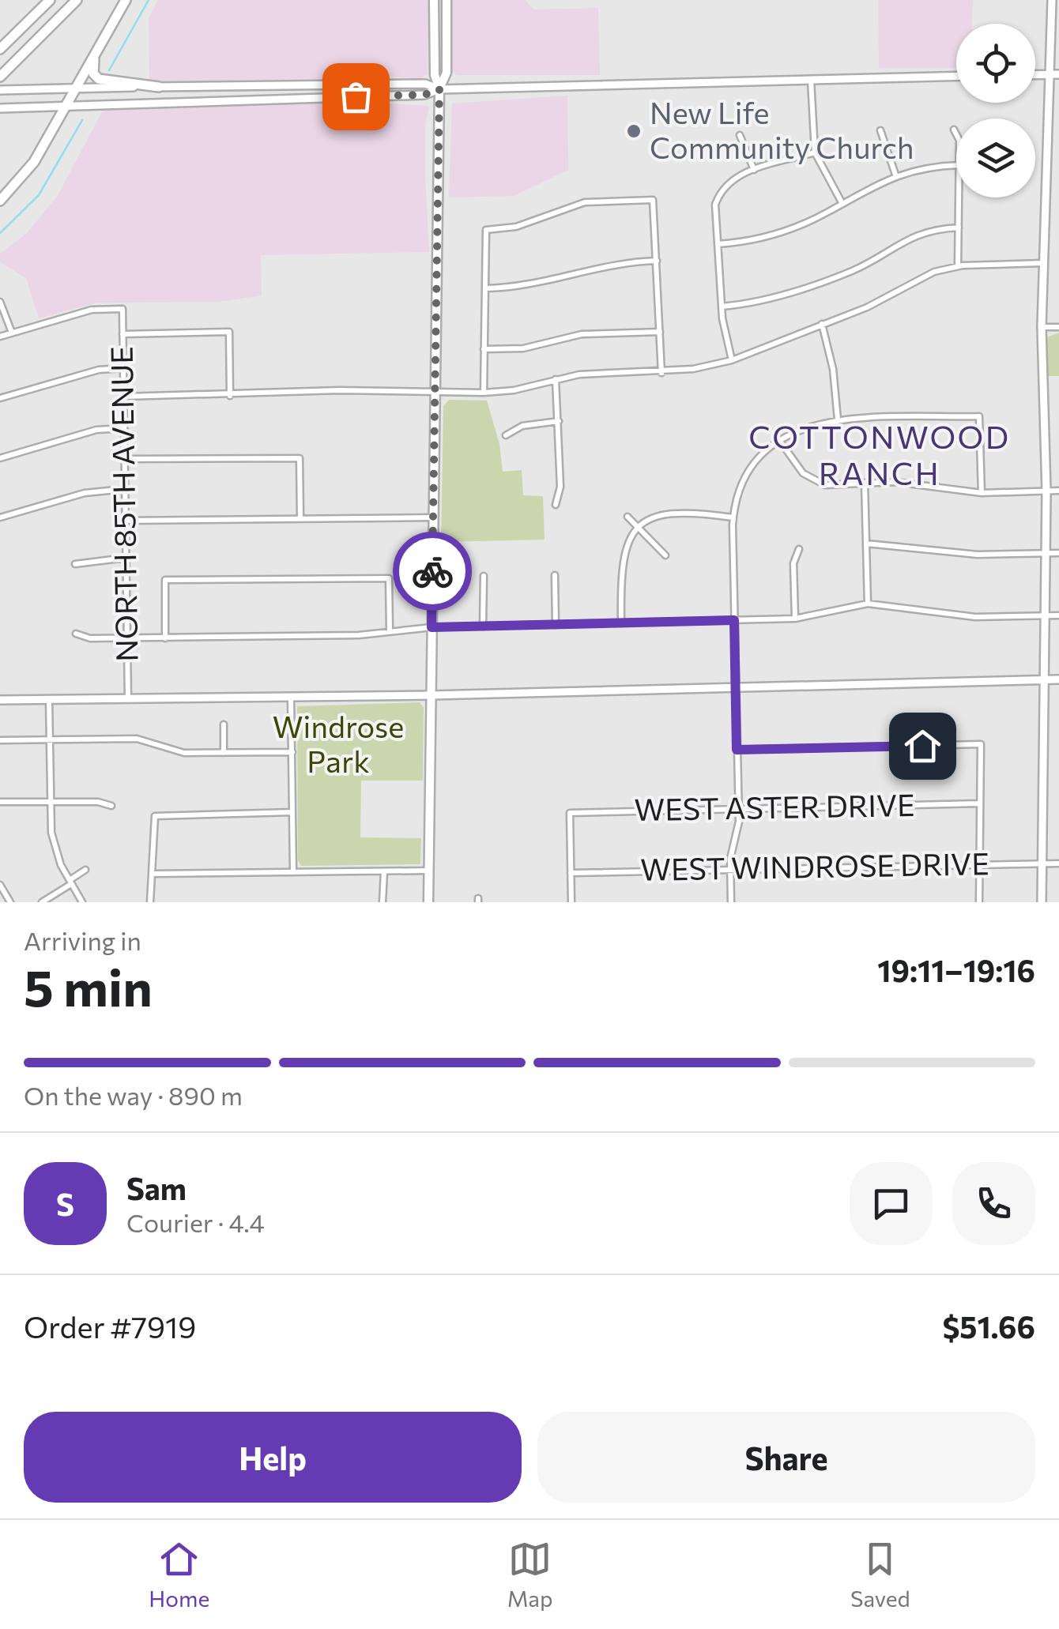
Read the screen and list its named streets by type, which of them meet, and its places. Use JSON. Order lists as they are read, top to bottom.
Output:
{
  "streets": {
    "street": ["NORTH 85TH AVENUE", "WEST ASTER DRIVE", "WEST WINDROSE DRIVE"]
  },
  "crossings": [
    ["WEST ASTER DRIVE", "WEST WINDROSE DRIVE"]
  ],
  "districts": ["COTTONWOOD RANCH"],
  "parks": ["Windrose Park"],
  "places": ["New Life Community Church"],
  "page": {
    "heading": ["5 min", "Arriving in", "19:11–19:16"],
    "panel": [
      "Sam",
      "Courier · 4.4",
      "Order #7919",
      "$51.66"
    ],
    "bar": "On the way · 890 m",
    "round": "S",
    "buttons": ["Help", "Share"],
    "tabs": ["Home", "Map", "Saved"]
  }
}
